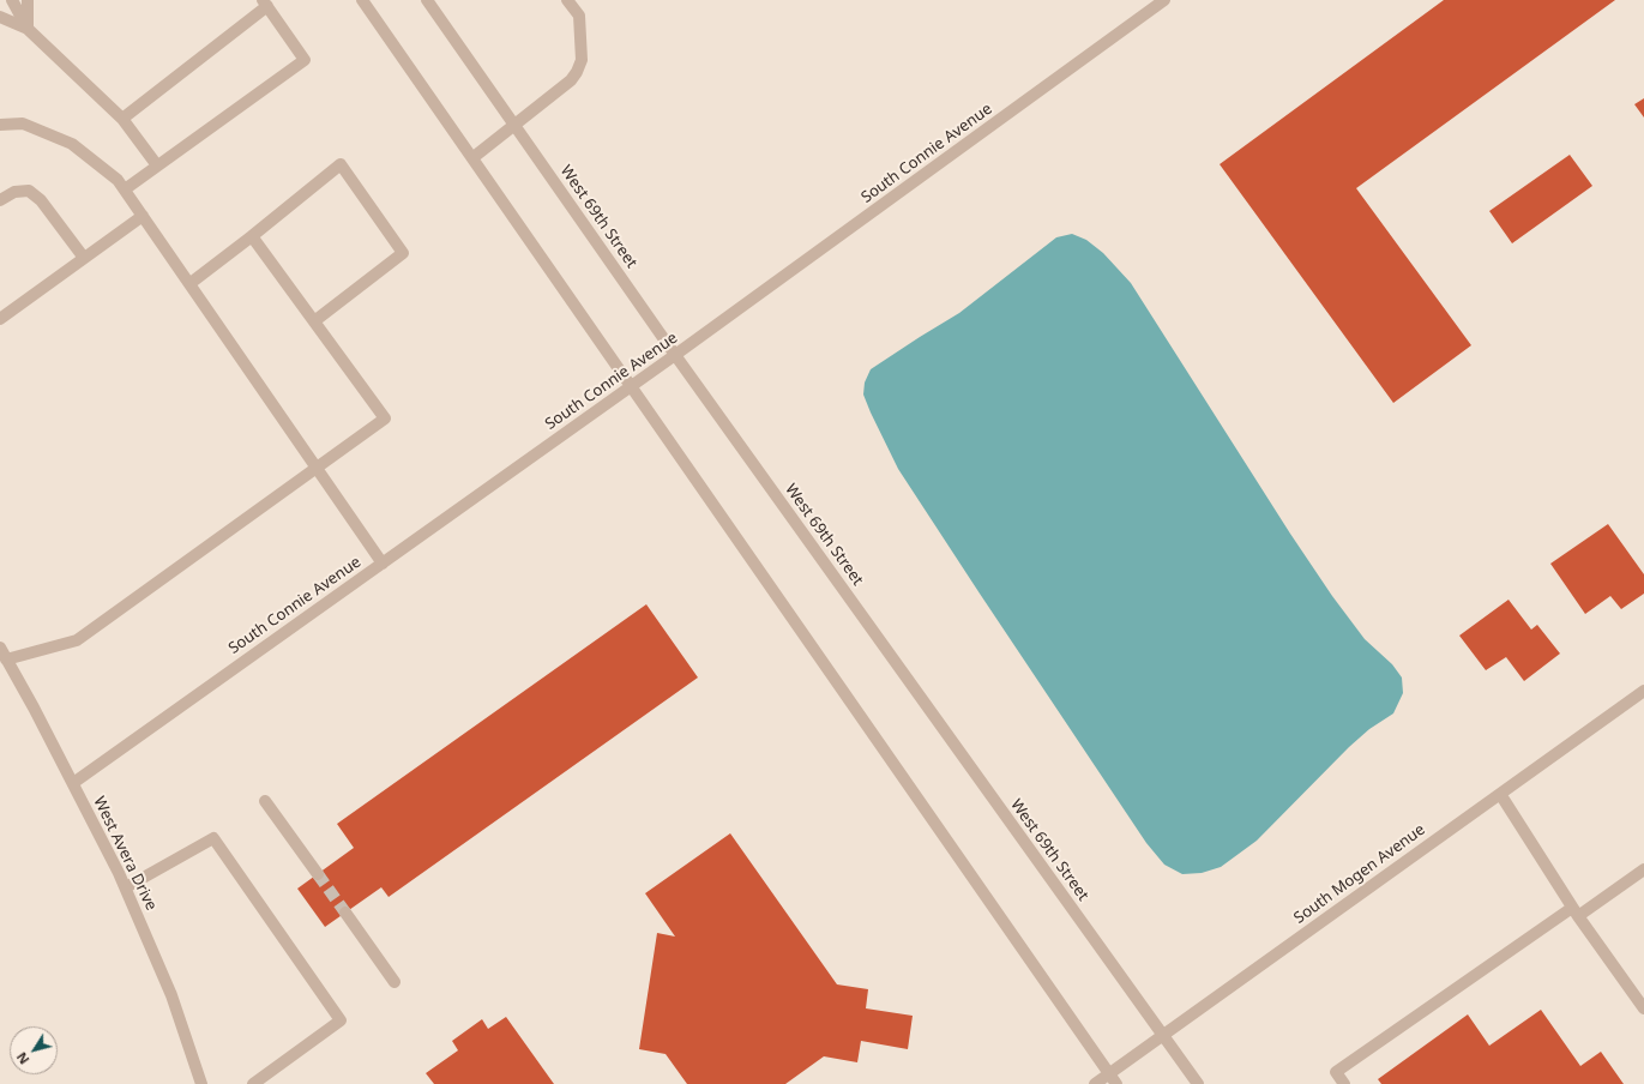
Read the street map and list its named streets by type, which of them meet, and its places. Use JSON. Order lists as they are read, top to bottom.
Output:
{
  "streets": {
    "street": [
      "South Connie Avenue",
      "West 69th Street",
      "West Avera Drive",
      "South Mogen Avenue"
    ]
  },
  "crossings": [
    ["South Connie Avenue", "West 69th Street"],
    ["South Connie Avenue", "West Avera Drive"],
    ["West 69th Street", "South Mogen Avenue"]
  ],
  "north": "bottom left"
}
